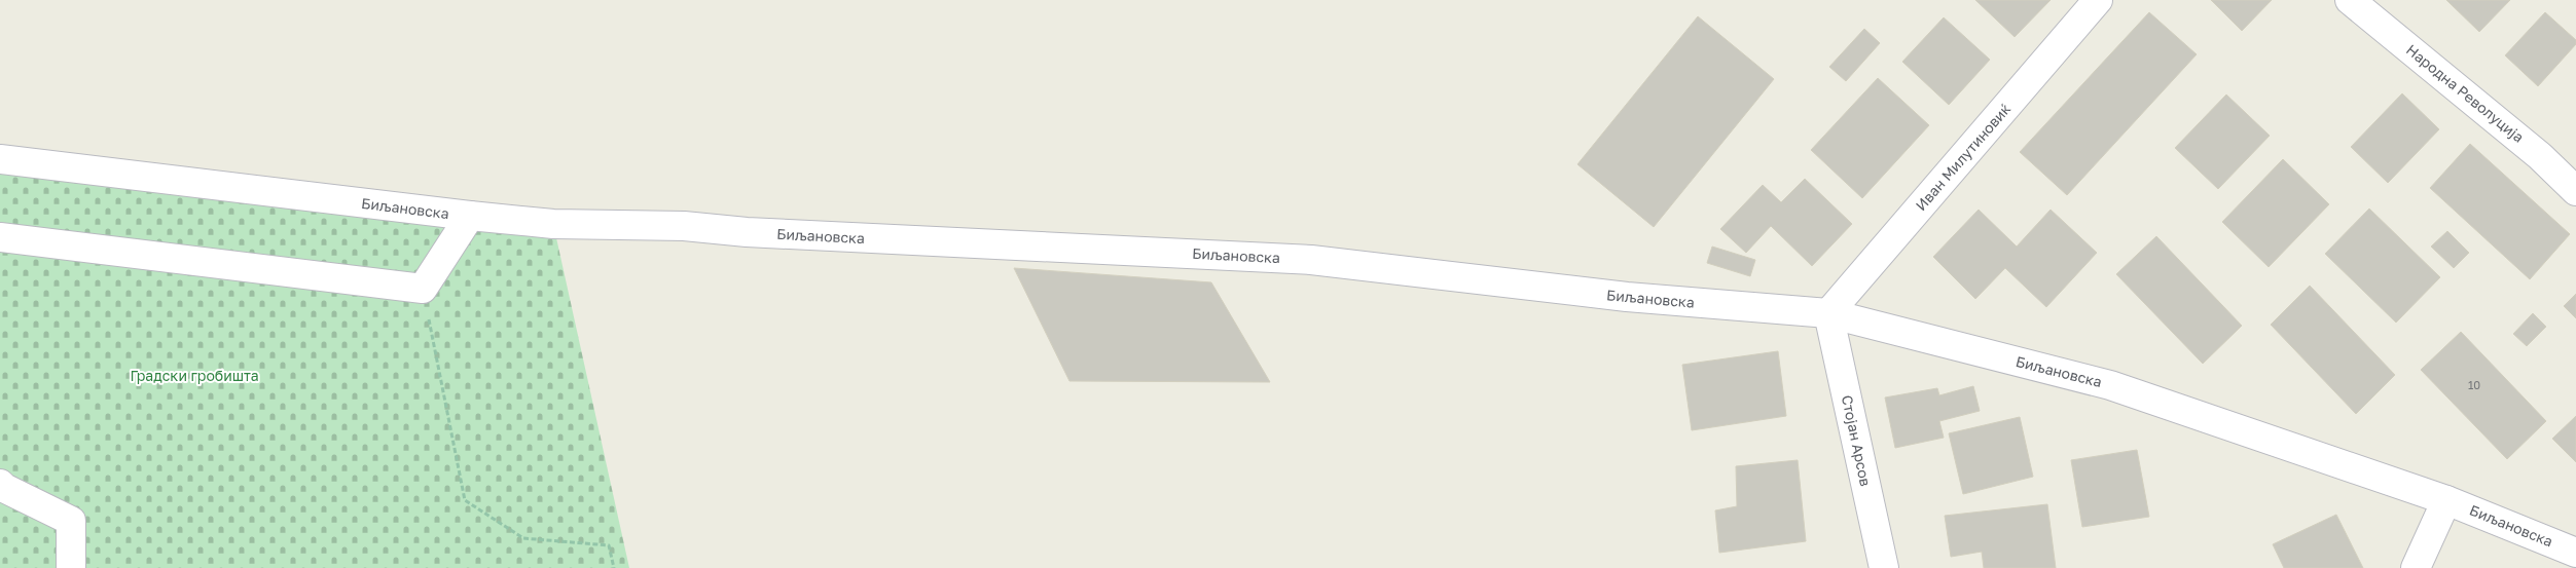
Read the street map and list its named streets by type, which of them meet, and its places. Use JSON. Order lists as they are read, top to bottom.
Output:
{
  "streets": {
    "street": [
      "Народна Револуција",
      "Иван Милутиновиќ",
      "Биљановска",
      "Стојан Арсов"
    ]
  },
  "crossings": [
    ["Иван Милутиновиќ", "Биљановска"],
    ["Иван Милутиновиќ", "Стојан Арсов"],
    ["Биљановска", "Стојан Арсов"]
  ],
  "parks": ["Градски гробишта"],
  "house_numbers": ["10"]
}
